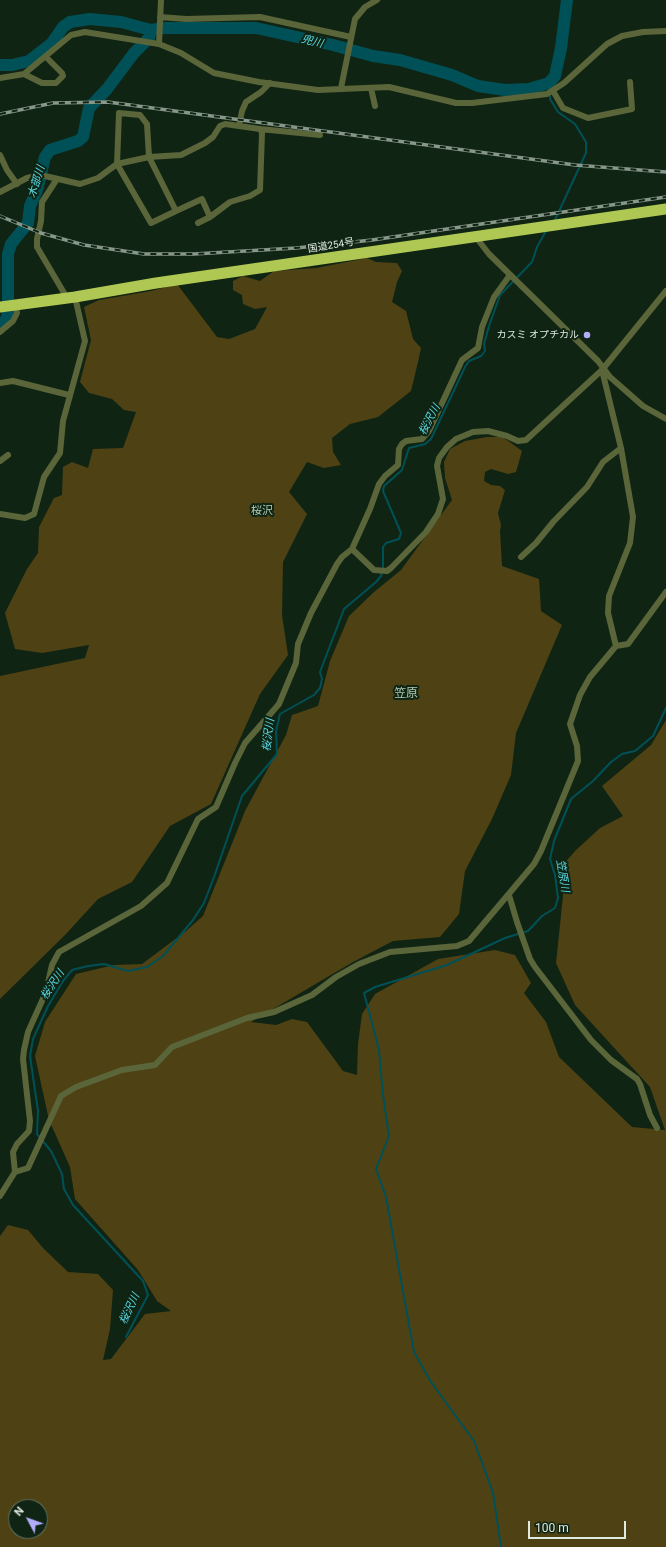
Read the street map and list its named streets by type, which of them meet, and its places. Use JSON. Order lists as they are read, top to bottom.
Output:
{
  "streets": {
    "highway": ["国道254号"]
  },
  "districts": ["桜沢", "笠原"],
  "water": [
    "兜川",
    "木部川",
    "桜沢川",
    "笠原川"
  ],
  "places": ["カスミ オプチカル"],
  "scale_bar": "100 m",
  "north": "top left"
}
